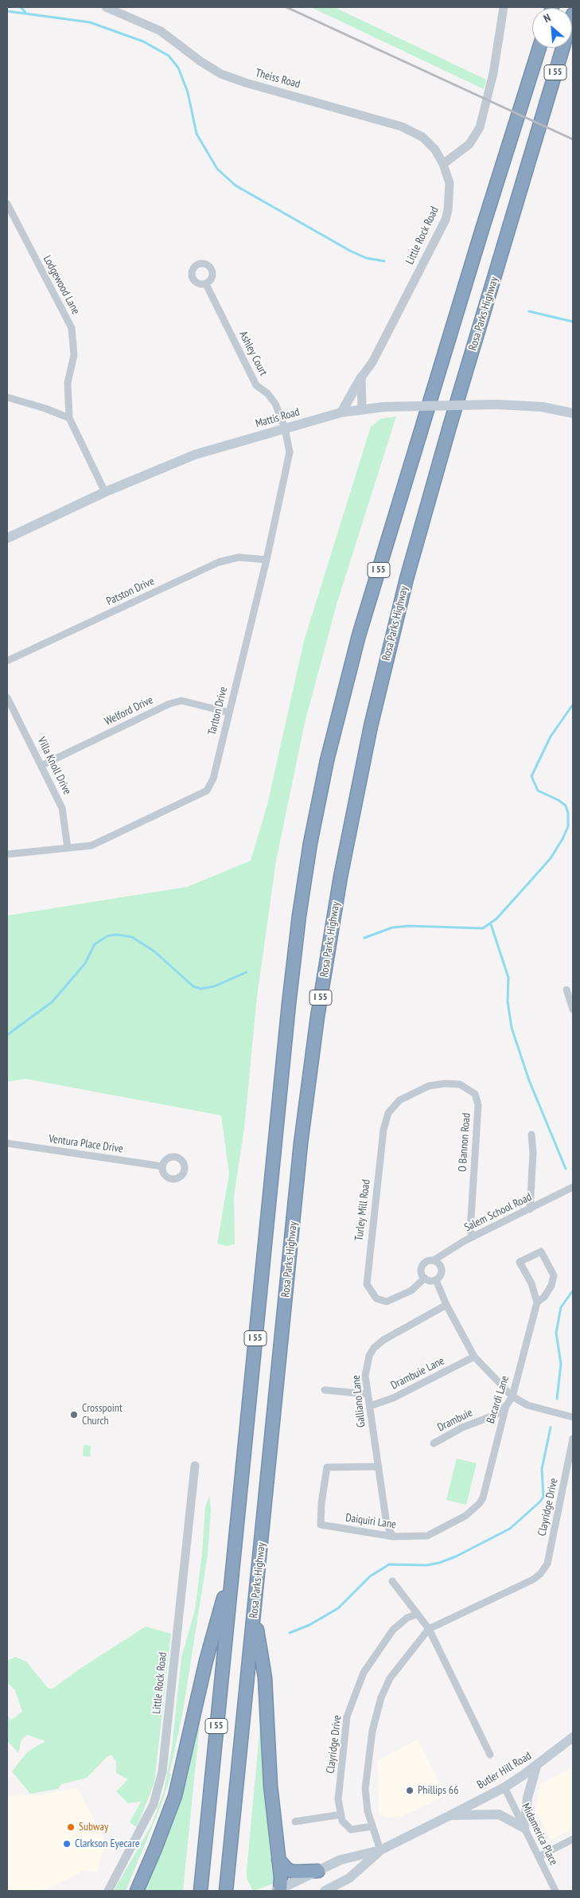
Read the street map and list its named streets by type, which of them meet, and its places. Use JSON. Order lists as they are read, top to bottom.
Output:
{
  "streets": {
    "highway": ["I 55", "Rosa Parks Highway"],
    "main road": ["Mattis Road", "Butler Hill Road"],
    "street": [
      "Theiss Road",
      "Little Rock Road",
      "Lodgewood Lane",
      "Ashley Court",
      "Patston Drive",
      "Welford Drive",
      "Tarlton Drive",
      "Villa Knoll Drive",
      "O Bannon Road",
      "Ventura Place Drive",
      "Turley Mill Road",
      "Salem School Road",
      "Drambuie Lane",
      "Bacardi Lane",
      "Galliano Lane",
      "Drambuie",
      "Clayridge Drive",
      "Daiquiri Lane",
      "Midamerica Place"
    ]
  },
  "crossings": [
    ["Theiss Road", "Little Rock Road"],
    ["Lodgewood Lane", "Mattis Road"],
    ["Ashley Court", "Mattis Road"],
    ["Ashley Court", "Tarlton Drive"],
    ["Mattis Road", "Tarlton Drive"],
    ["Patston Drive", "Tarlton Drive"],
    ["Welford Drive", "Tarlton Drive"],
    ["Welford Drive", "Villa Knoll Drive"],
    ["Tarlton Drive", "Villa Knoll Drive"],
    ["O Bannon Road", "Turley Mill Road"],
    ["O Bannon Road", "Salem School Road"],
    ["Turley Mill Road", "Salem School Road"],
    ["Drambuie Lane", "Galliano Lane"],
    ["Bacardi Lane", "Drambuie"],
    ["Bacardi Lane", "Daiquiri Lane"],
    ["Galliano Lane", "Daiquiri Lane"],
    ["Clayridge Drive", "Butler Hill Road"],
    ["Butler Hill Road", "Midamerica Place"]
  ],
  "places": [
    "Crosspoint Church",
    "Phillips 66",
    "Subway",
    "Clarkson Eyecare"
  ],
  "north": "top left"
}
